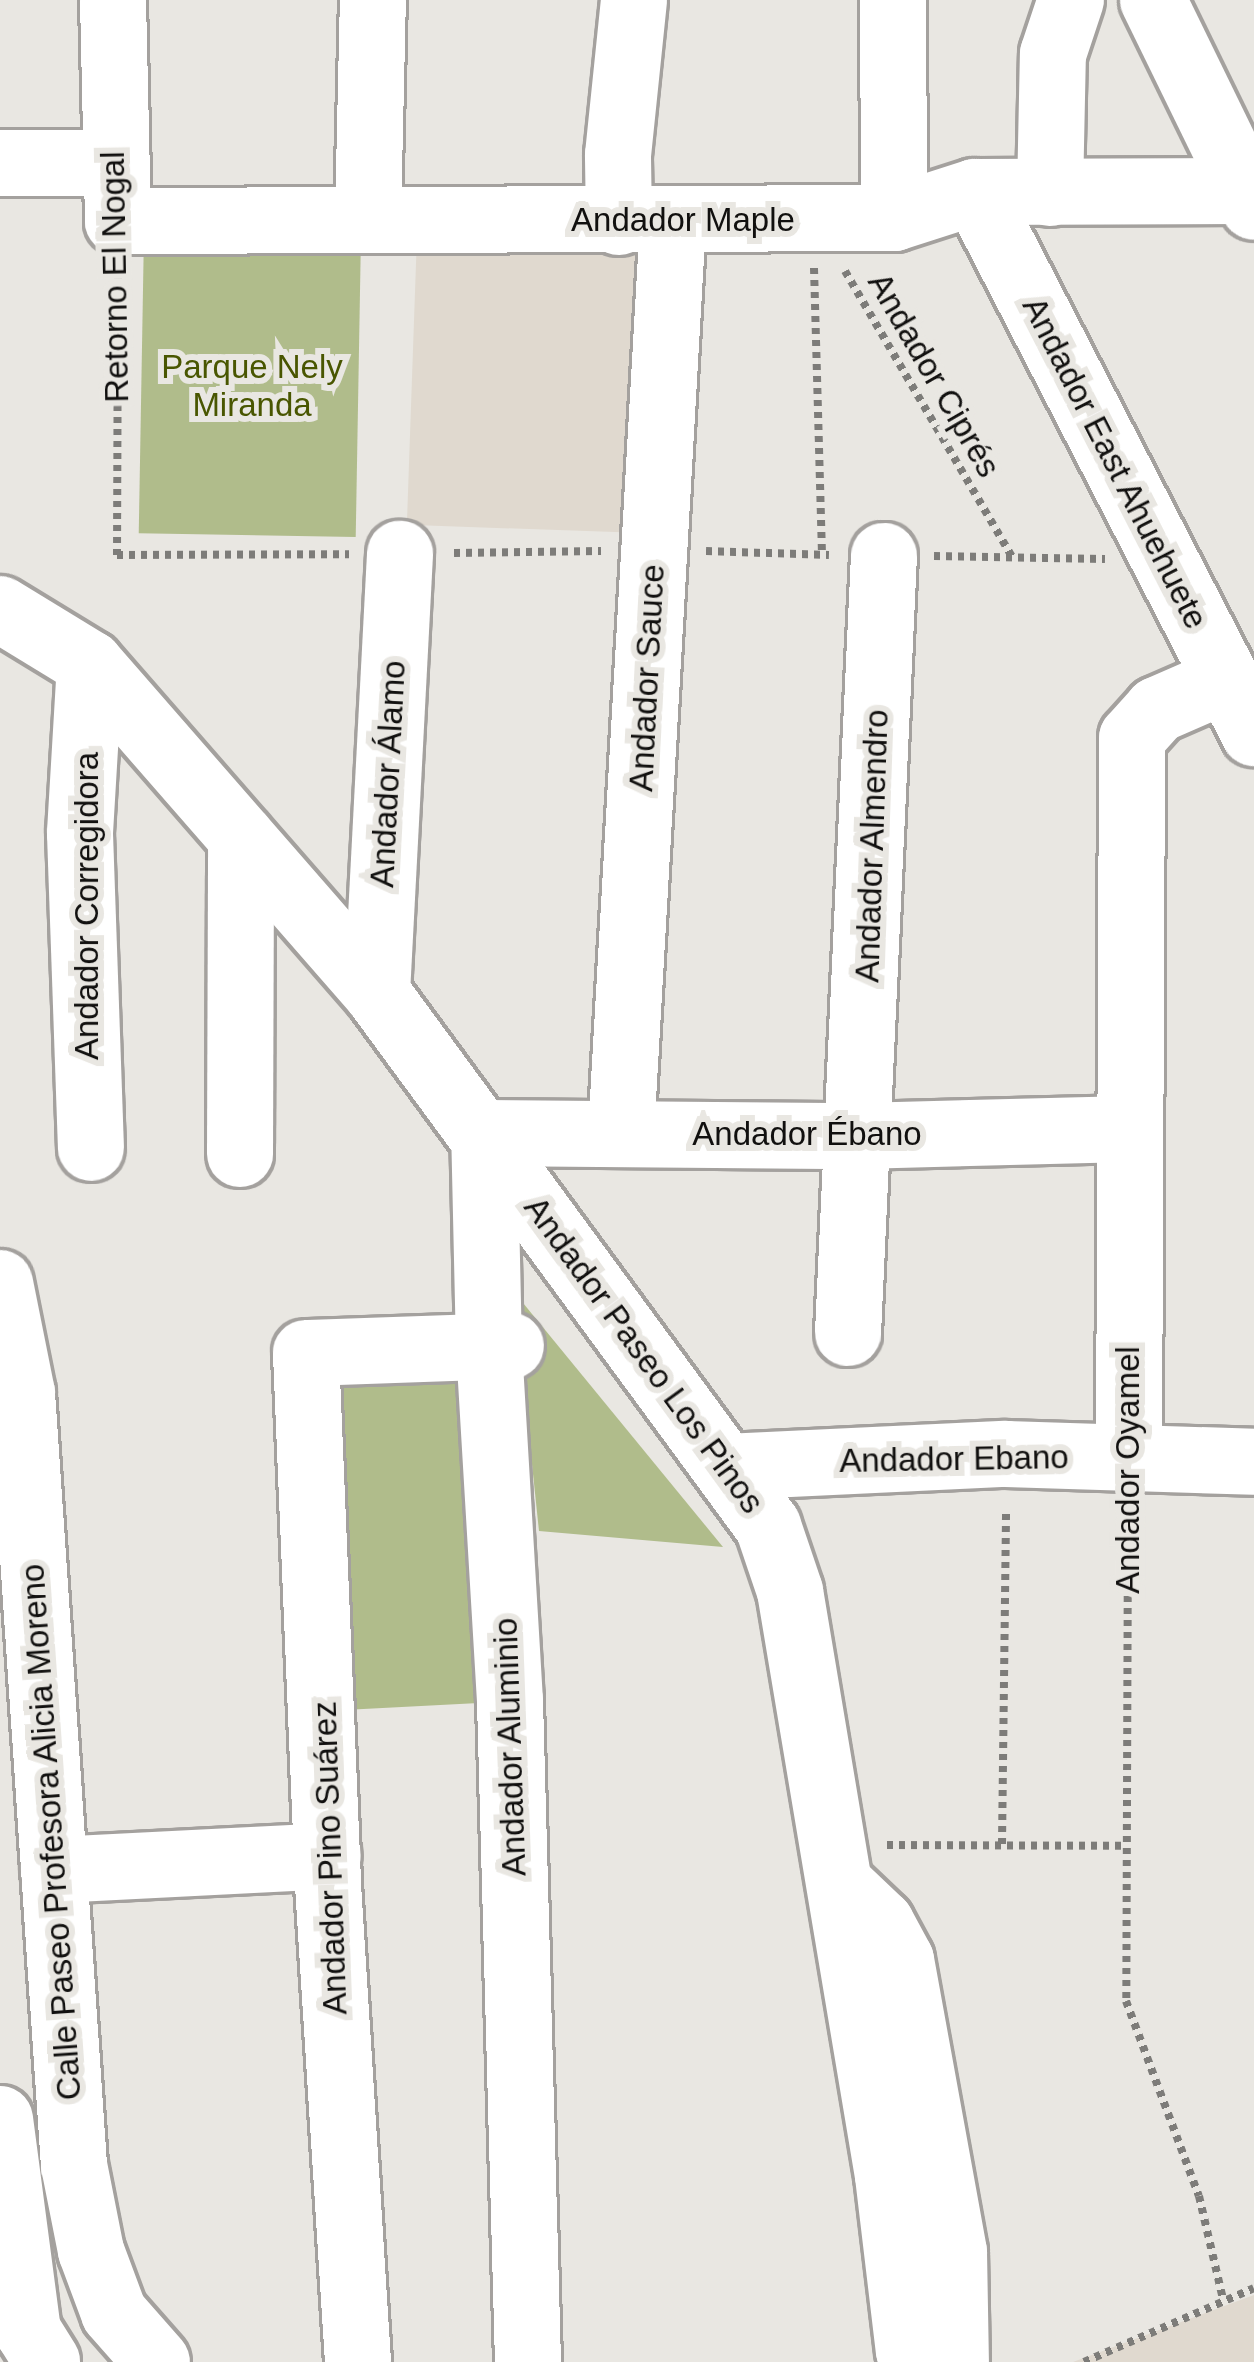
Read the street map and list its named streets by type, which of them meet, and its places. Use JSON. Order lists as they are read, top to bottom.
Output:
{
  "streets": {
    "street": [
      "Andador Maple",
      "Retorno El Nogal",
      "Andador East Ahuehuete",
      "Andador Sauce",
      "Andador Álamo",
      "Andador Almendro",
      "Andador Corregidora",
      "Andador Ébano",
      "Andador Paseo Los Pinos",
      "Andador Ebano",
      "Andador Oyamel",
      "Andador Aluminio",
      "Calle Paseo Profesora Alicia Moreno",
      "Andador Pino Suárez"
    ],
    "path": ["Andador Ciprés"]
  },
  "crossings": [
    ["Andador Maple", "Retorno El Nogal"],
    ["Andador Maple", "Andador Ciprés"],
    ["Andador Maple", "Andador East Ahuehuete"],
    ["Andador Maple", "Andador Sauce"],
    ["Andador East Ahuehuete", "Andador Oyamel"],
    ["Andador Sauce", "Andador Ébano"],
    ["Andador Álamo", "Andador Paseo Los Pinos"],
    ["Andador Almendro", "Andador Ébano"],
    ["Andador Corregidora", "Andador Paseo Los Pinos"],
    ["Andador Ébano", "Andador Paseo Los Pinos"],
    ["Andador Ébano", "Andador Oyamel"],
    ["Andador Ébano", "Andador Aluminio"],
    ["Andador Paseo Los Pinos", "Andador Ebano"],
    ["Andador Paseo Los Pinos", "Andador Aluminio"],
    ["Andador Ebano", "Andador Oyamel"],
    ["Andador Aluminio", "Andador Pino Suárez"]
  ],
  "parks": ["Parque Nely Miranda"]
}
